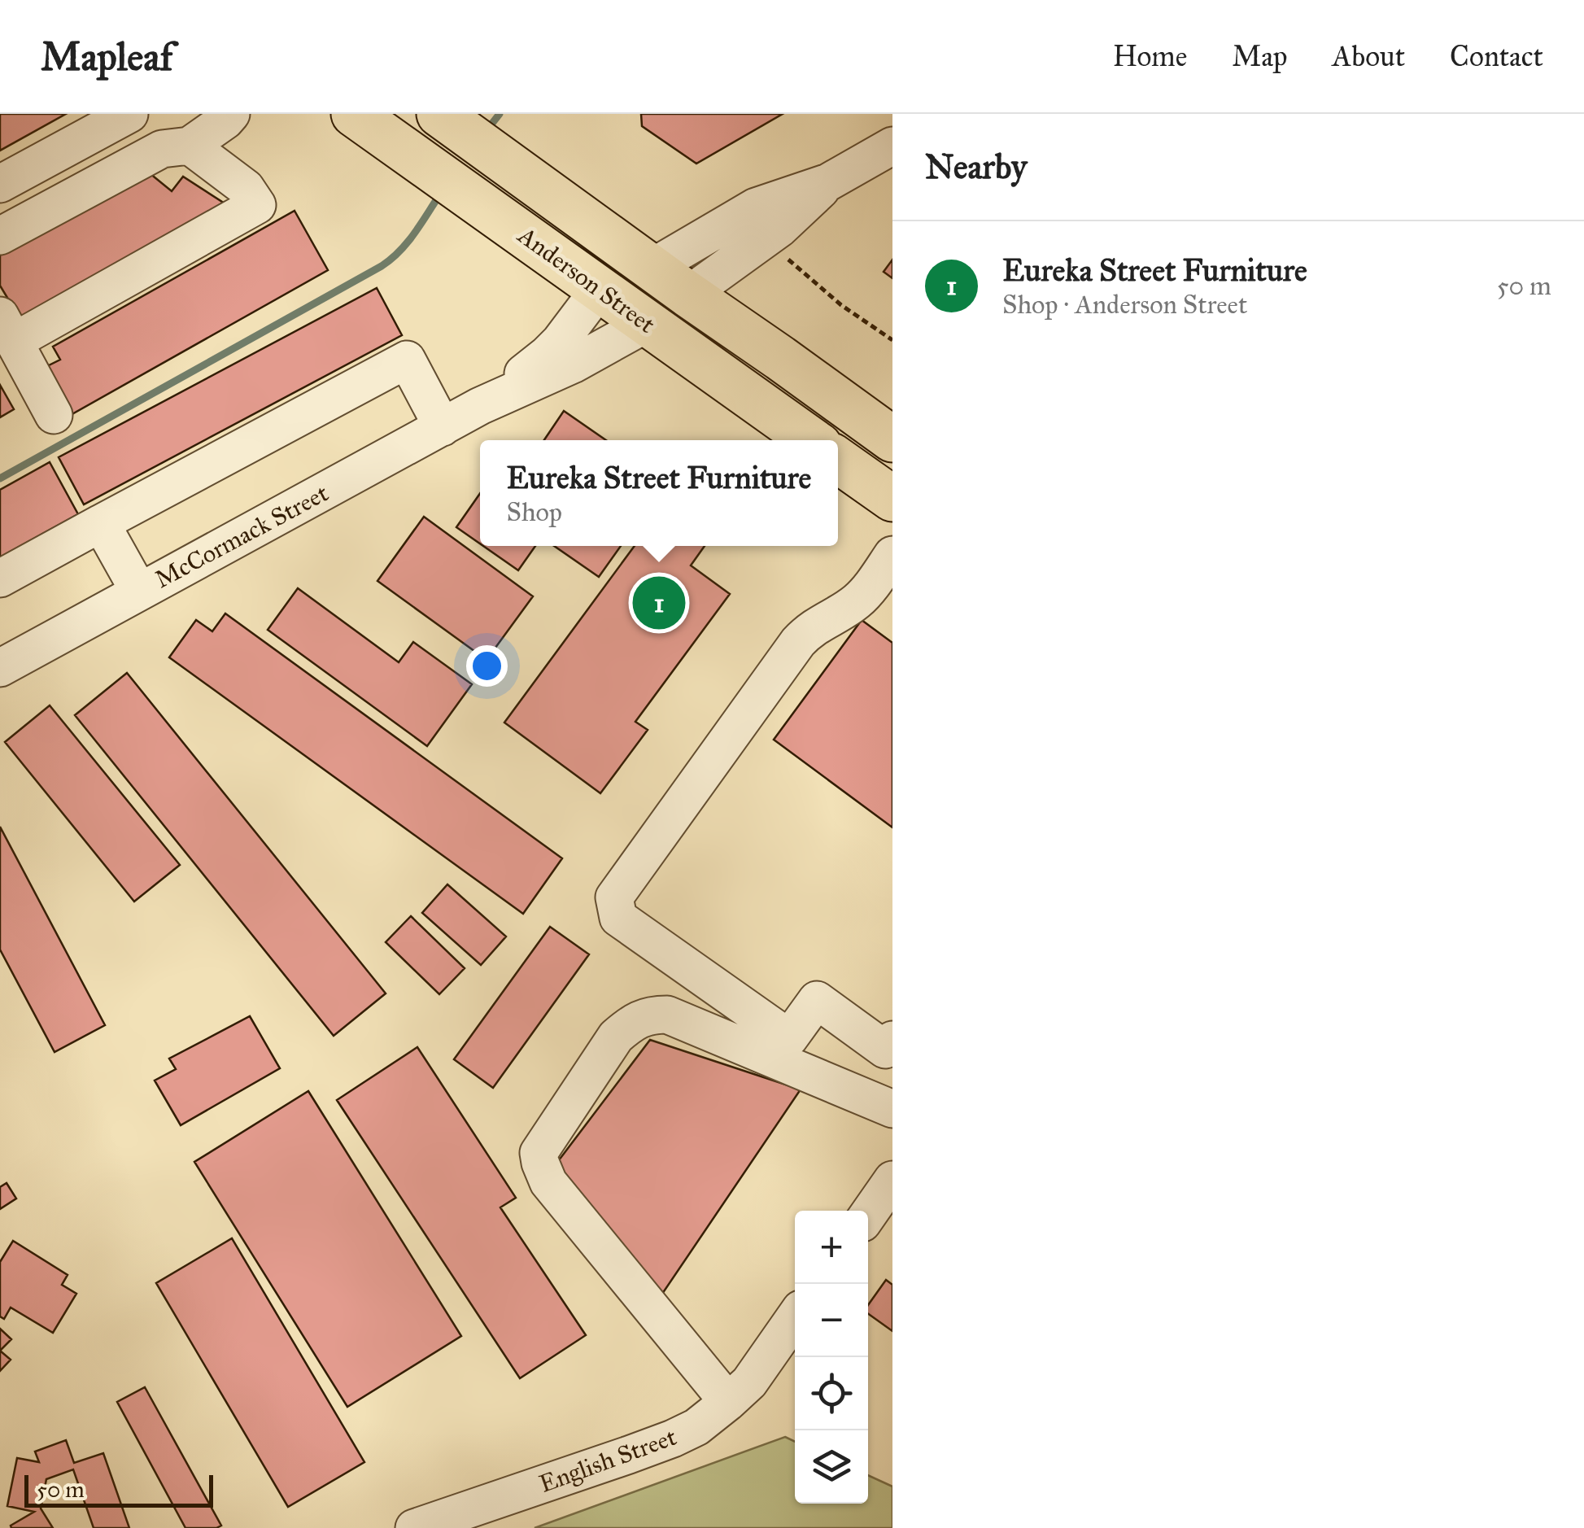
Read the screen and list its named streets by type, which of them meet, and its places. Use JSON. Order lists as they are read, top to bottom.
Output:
{
  "streets": {
    "main road": ["Anderson Street", "McCormack Street"],
    "street": ["English Street"]
  },
  "crossings": [
    ["Anderson Street", "McCormack Street"]
  ],
  "scale_bar": "50 m",
  "page": {
    "header": "Mapleaf",
    "nav": [
      "Home",
      "Map",
      "About",
      "Contact"
    ],
    "heading": "Nearby",
    "list": [
      {
        "mark": "1",
        "name": "Eureka Street Furniture",
        "note": "Shop · Anderson Street",
        "value": "50 m"
      }
    ],
    "popup": ["Eureka Street Furniture", "Shop"],
    "pins": "1",
    "map_buttons": ["+", "−"],
    "scale": "50 m"
  }
}
